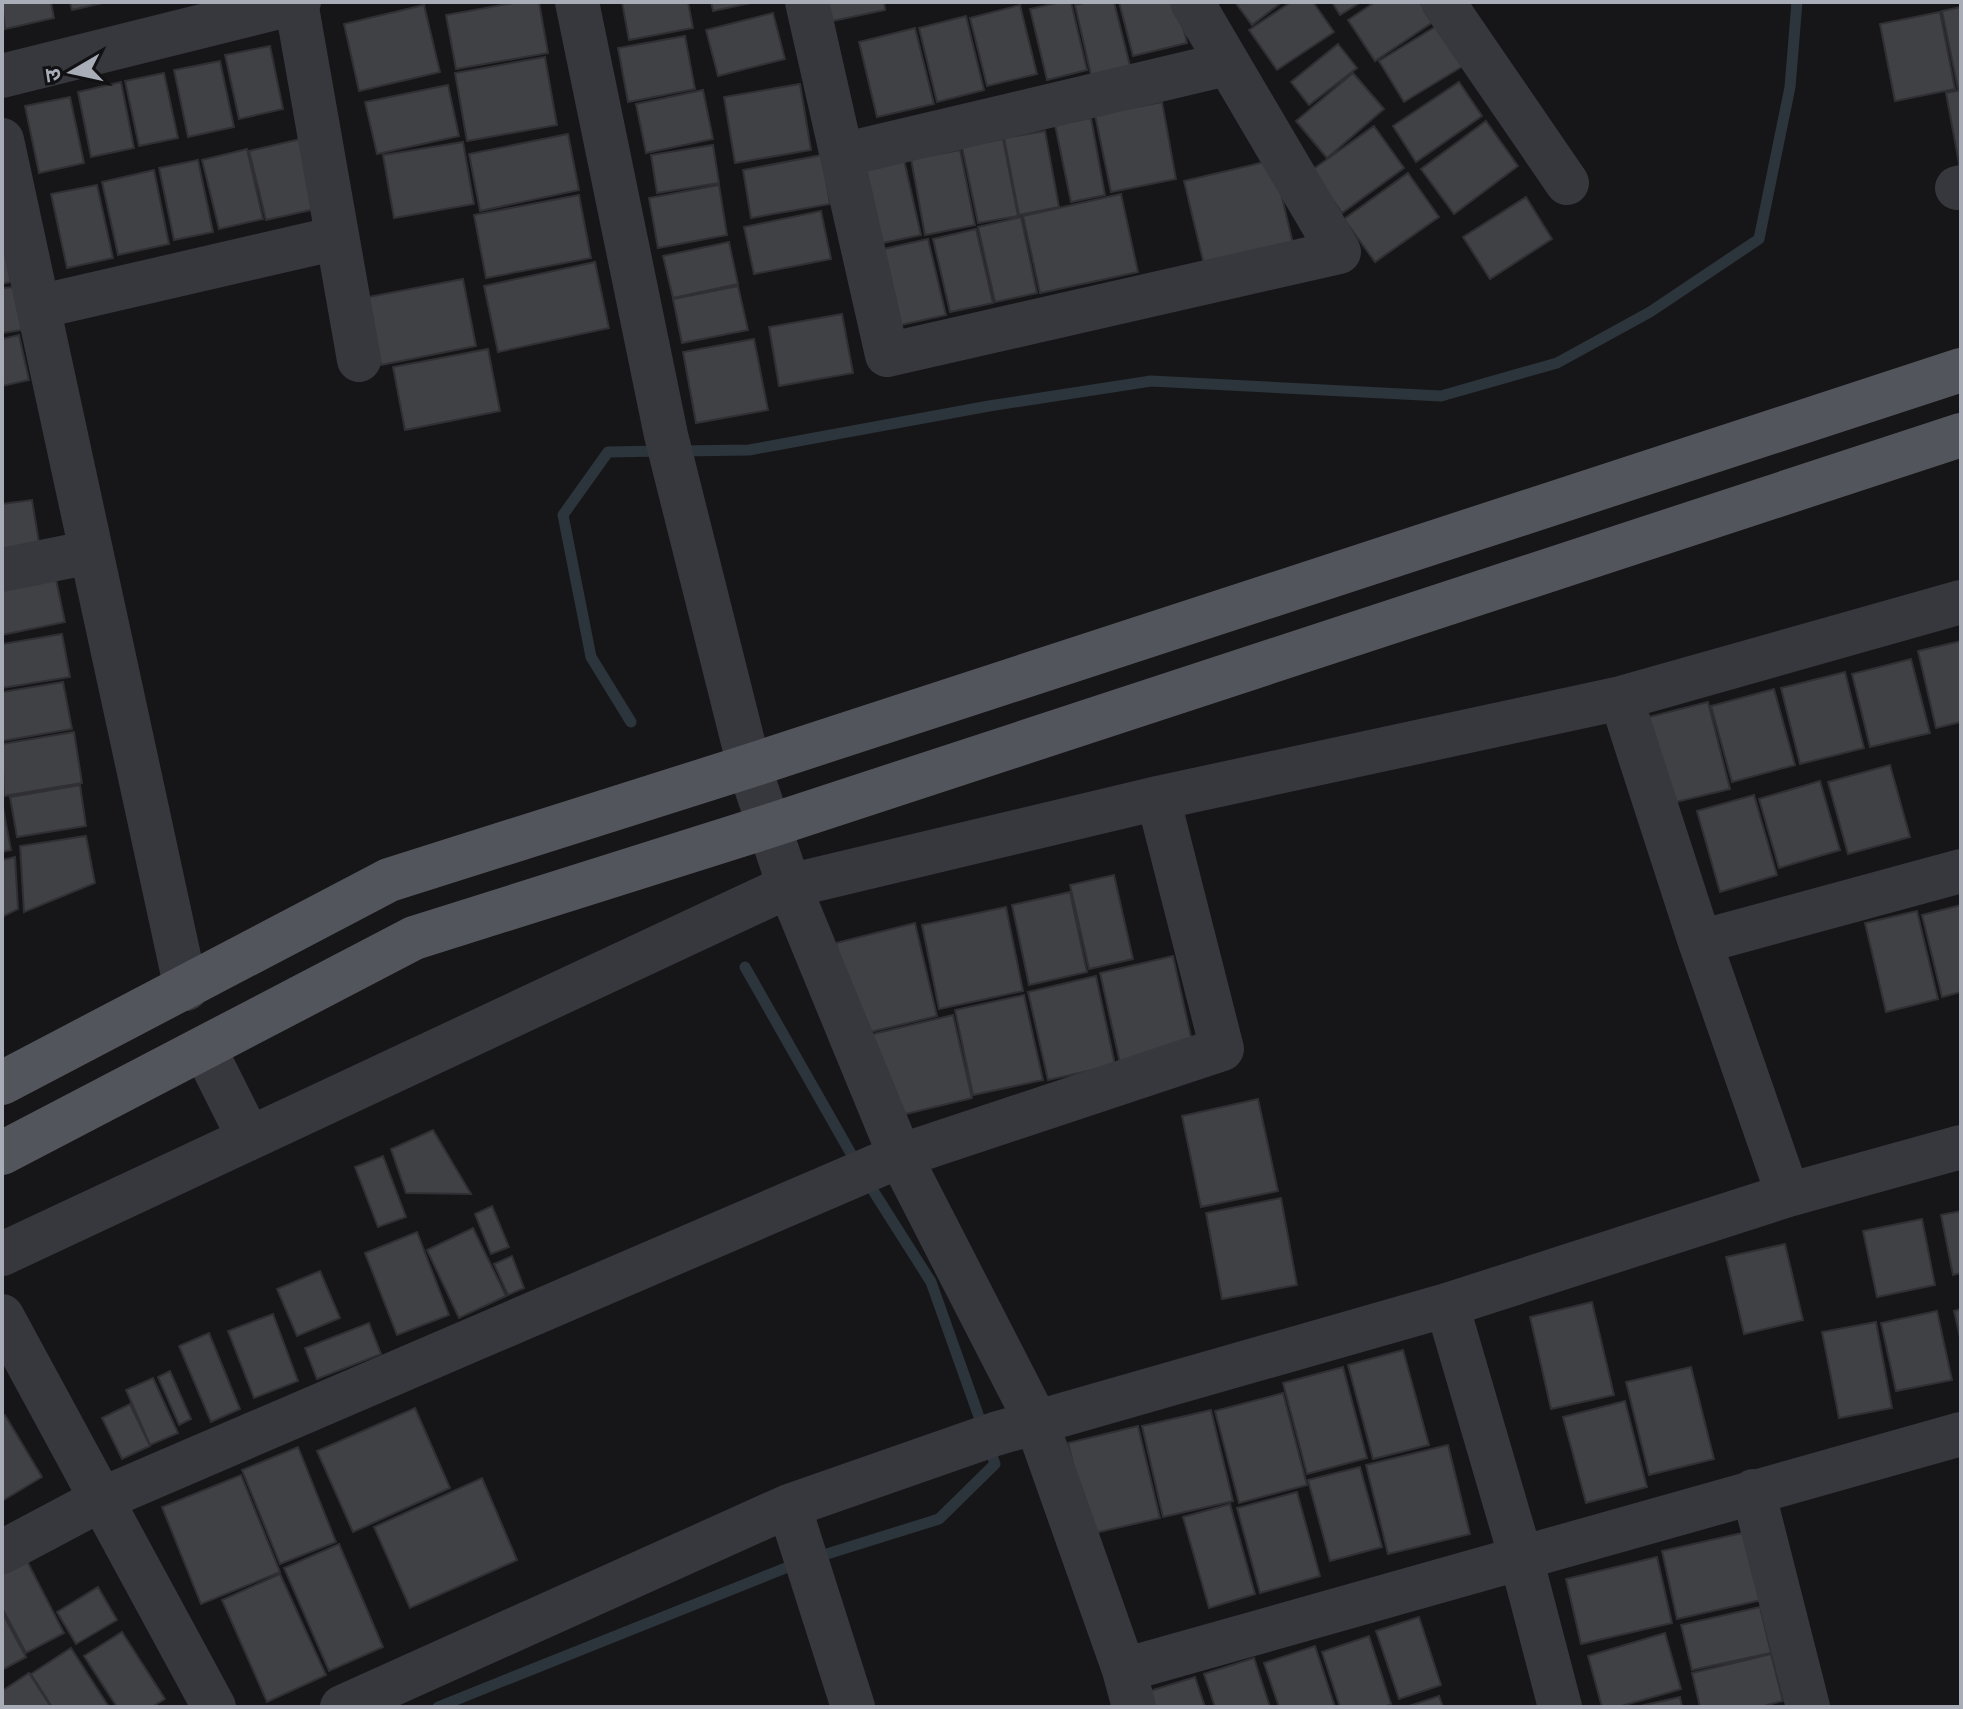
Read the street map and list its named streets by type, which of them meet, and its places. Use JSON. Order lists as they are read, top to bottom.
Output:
{
  "north": "left"
}
